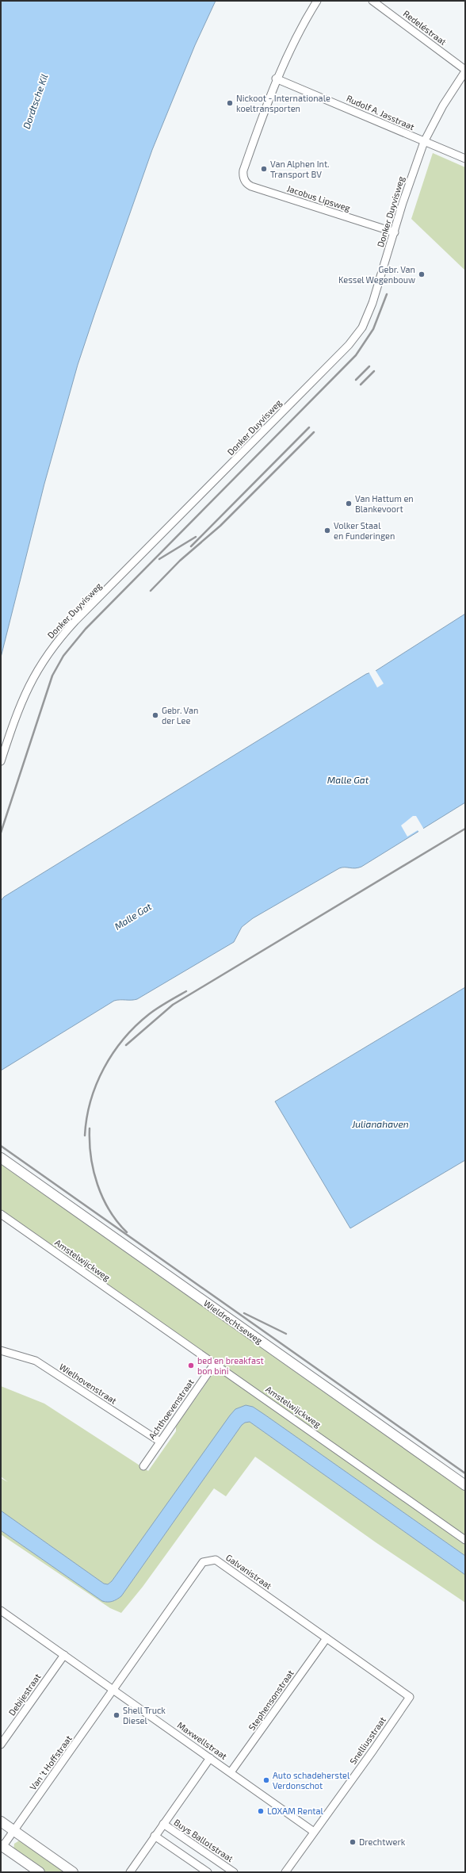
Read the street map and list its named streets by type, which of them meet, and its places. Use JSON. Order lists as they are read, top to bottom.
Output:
{
  "streets": {
    "street": [
      "Redeléstraat",
      "Rudolf A. Jasstraat",
      "Jacobus Lipsweg",
      "Donker Duyvisweg",
      "Amstelwijckweg",
      "Wieldrechtseweg",
      "Wielhovenstraat",
      "Achthoevenstraat",
      "Galvanistraat",
      "Debijestraat",
      "Stephensonstraat",
      "Maxwellstraat",
      "Snelliusstraat",
      "Van 't Hoffstraat",
      "Buys Ballotstraat"
    ]
  },
  "crossings": [
    ["Redeléstraat", "Donker Duyvisweg"],
    ["Rudolf A. Jasstraat", "Jacobus Lipsweg"],
    ["Rudolf A. Jasstraat", "Donker Duyvisweg"],
    ["Jacobus Lipsweg", "Donker Duyvisweg"],
    ["Amstelwijckweg", "Achthoevenstraat"],
    ["Wielhovenstraat", "Achthoevenstraat"],
    ["Galvanistraat", "Stephensonstraat"],
    ["Galvanistraat", "Maxwellstraat"],
    ["Galvanistraat", "Snelliusstraat"],
    ["Galvanistraat", "Van 't Hoffstraat"],
    ["Debijestraat", "Maxwellstraat"],
    ["Stephensonstraat", "Maxwellstraat"],
    ["Maxwellstraat", "Snelliusstraat"],
    ["Maxwellstraat", "Van 't Hoffstraat"],
    ["Maxwellstraat", "Buys Ballotstraat"]
  ],
  "water": ["Dordtsche Kil", "Malle Gat", "Julianahaven"],
  "places": [
    "Nickoot - Internationale koeltransporten",
    "Van Alphen Int. Transport BV",
    "Gebr. Van Kessel Wegenbouw",
    "Van Hattum en Blankevoort",
    "Volker Staal en Funderingen",
    "Gebr. Van der Lee",
    "bed en breakfast bon bini",
    "Shell Truck Diesel",
    "Auto schadeherstel Verdonschot",
    "LOXAM Rental",
    "Drechtwerk"
  ]
}
